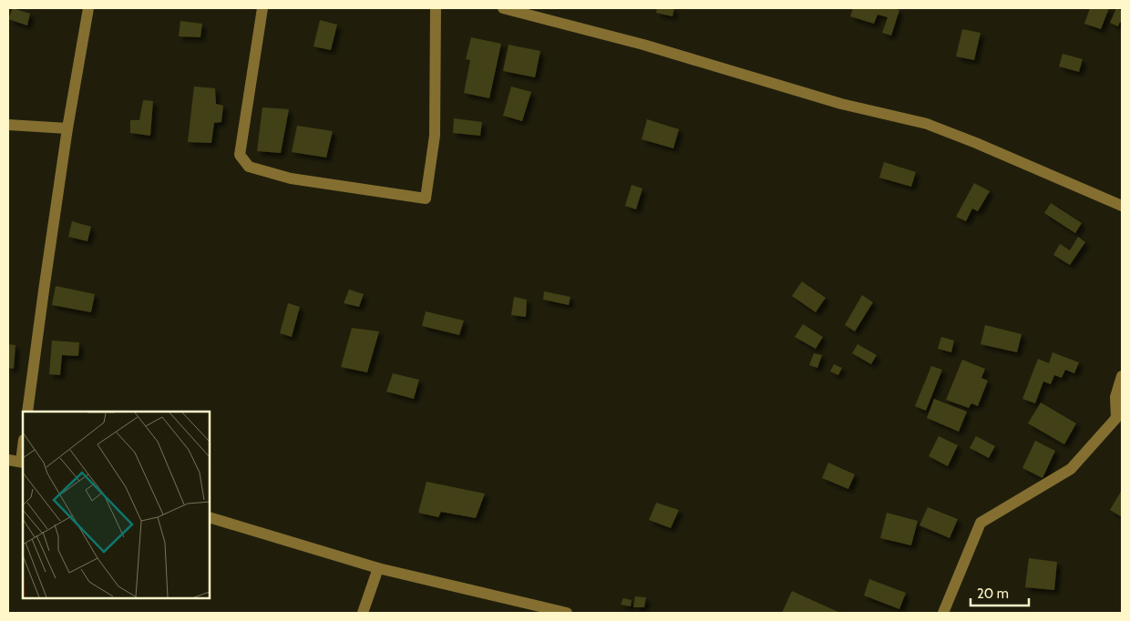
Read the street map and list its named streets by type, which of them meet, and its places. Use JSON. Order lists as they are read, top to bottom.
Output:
{
  "scale_bar": "20 m"
}
